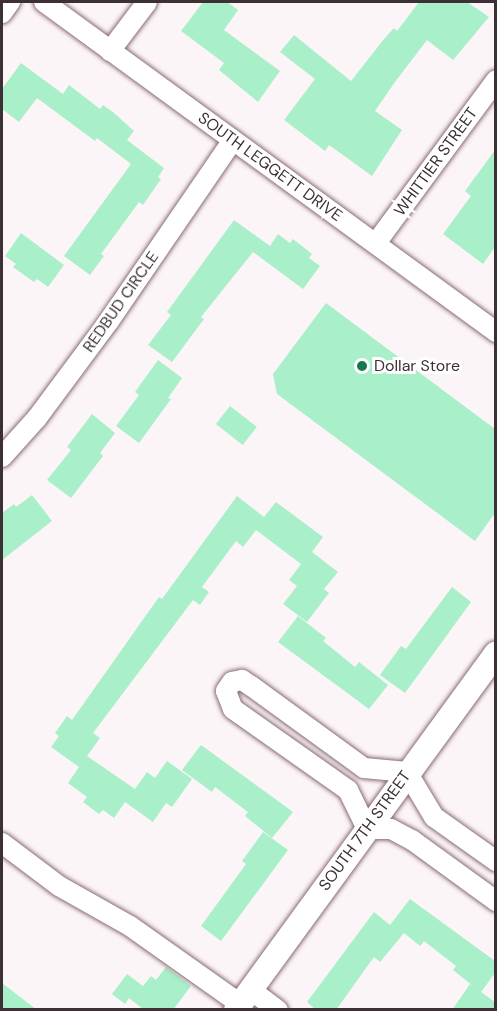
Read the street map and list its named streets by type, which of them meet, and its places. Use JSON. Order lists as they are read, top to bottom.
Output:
{
  "streets": {
    "main road": ["SOUTH 7TH STREET"],
    "street": ["WHITTIER STREET", "SOUTH LEGGETT DRIVE", "REDBUD CIRCLE"]
  },
  "crossings": [
    ["WHITTIER STREET", "SOUTH LEGGETT DRIVE"],
    ["SOUTH LEGGETT DRIVE", "REDBUD CIRCLE"]
  ],
  "places": ["Dollar Store"]
}
